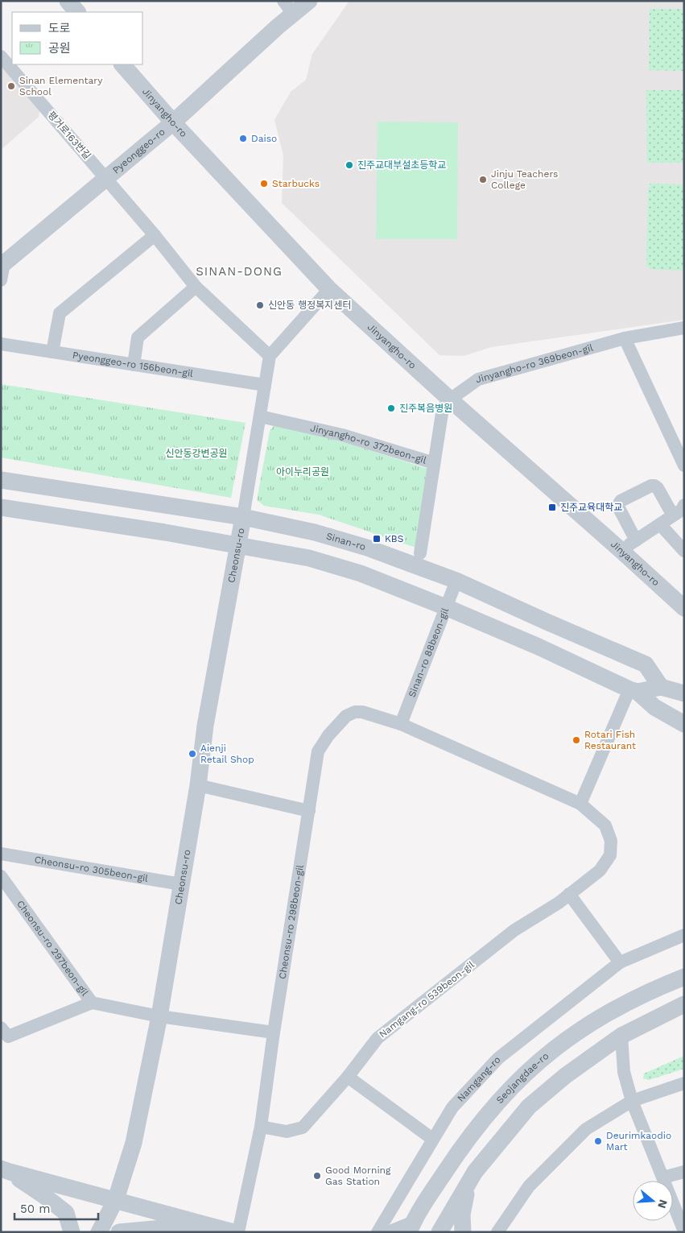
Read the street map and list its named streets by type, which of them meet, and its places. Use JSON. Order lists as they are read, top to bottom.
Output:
{
  "streets": {
    "street": [
      "Jinyangho-ro",
      "평거로163번길",
      "Pyeonggeo-ro",
      "Pyeonggeo-ro 156beon-gil",
      "Jinyangho-ro 369beon-gil",
      "Jinyangho-ro 372beon-gil",
      "Sinan-ro",
      "Cheonsu-ro",
      "Sinan-ro 88beon-gil",
      "Cheonsu-ro 305beon-gil",
      "Cheonsu-ro 298beon-gil",
      "Cheonsu-ro 297beon-gil",
      "Namgang-ro 539beon-gil",
      "Namgang-ro",
      "Seojangdae-ro"
    ]
  },
  "crossings": [
    ["Jinyangho-ro", "Pyeonggeo-ro"],
    ["Jinyangho-ro", "Jinyangho-ro 369beon-gil"],
    ["Jinyangho-ro", "Jinyangho-ro 372beon-gil"],
    ["평거로163번길", "Pyeonggeo-ro"],
    ["Jinyangho-ro 369beon-gil", "Jinyangho-ro 372beon-gil"],
    ["Sinan-ro", "Cheonsu-ro"],
    ["Sinan-ro", "Sinan-ro 88beon-gil"],
    ["Cheonsu-ro", "Cheonsu-ro 305beon-gil"],
    ["Cheonsu-ro", "Cheonsu-ro 297beon-gil"],
    ["Sinan-ro 88beon-gil", "Namgang-ro 539beon-gil"],
    ["Cheonsu-ro 298beon-gil", "Namgang-ro 539beon-gil"]
  ],
  "districts": ["SINAN-DONG"],
  "parks": ["신안동강변공원", "아이누리공원"],
  "places": {
    "other": [
      "Sinan Elementary School",
      "Daiso",
      "진주교대부설초등학교",
      "Jinju Teachers College",
      "Starbucks",
      "신안동 행정복지센터",
      "진주복음병원",
      "Rotari Fish Restaurant",
      "Aienji Retail Shop",
      "Deurimkaodio Mart",
      "Good Morning Gas Station"
    ],
    "transit": ["진주교육대학교", "KBS"]
  },
  "legend": ["도로", "공원"],
  "scale_bar": "50 m",
  "north": "right"
}
